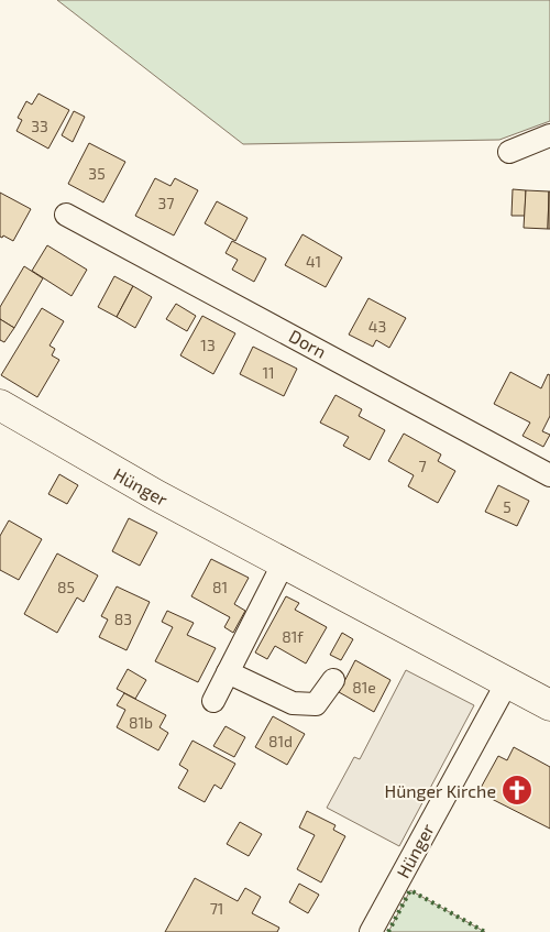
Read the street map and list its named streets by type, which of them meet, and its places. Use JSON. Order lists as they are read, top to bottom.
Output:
{
  "streets": {
    "main road": ["Hünger"],
    "street": ["Dorn"]
  },
  "places": {
    "church": ["Hünger Kirche"]
  },
  "house_numbers": [
    "33",
    "35",
    "37",
    "41",
    "43",
    "13",
    "11",
    "7",
    "5",
    "85",
    "81",
    "83",
    "81f",
    "81e",
    "81b",
    "81d",
    "71"
  ]
}
